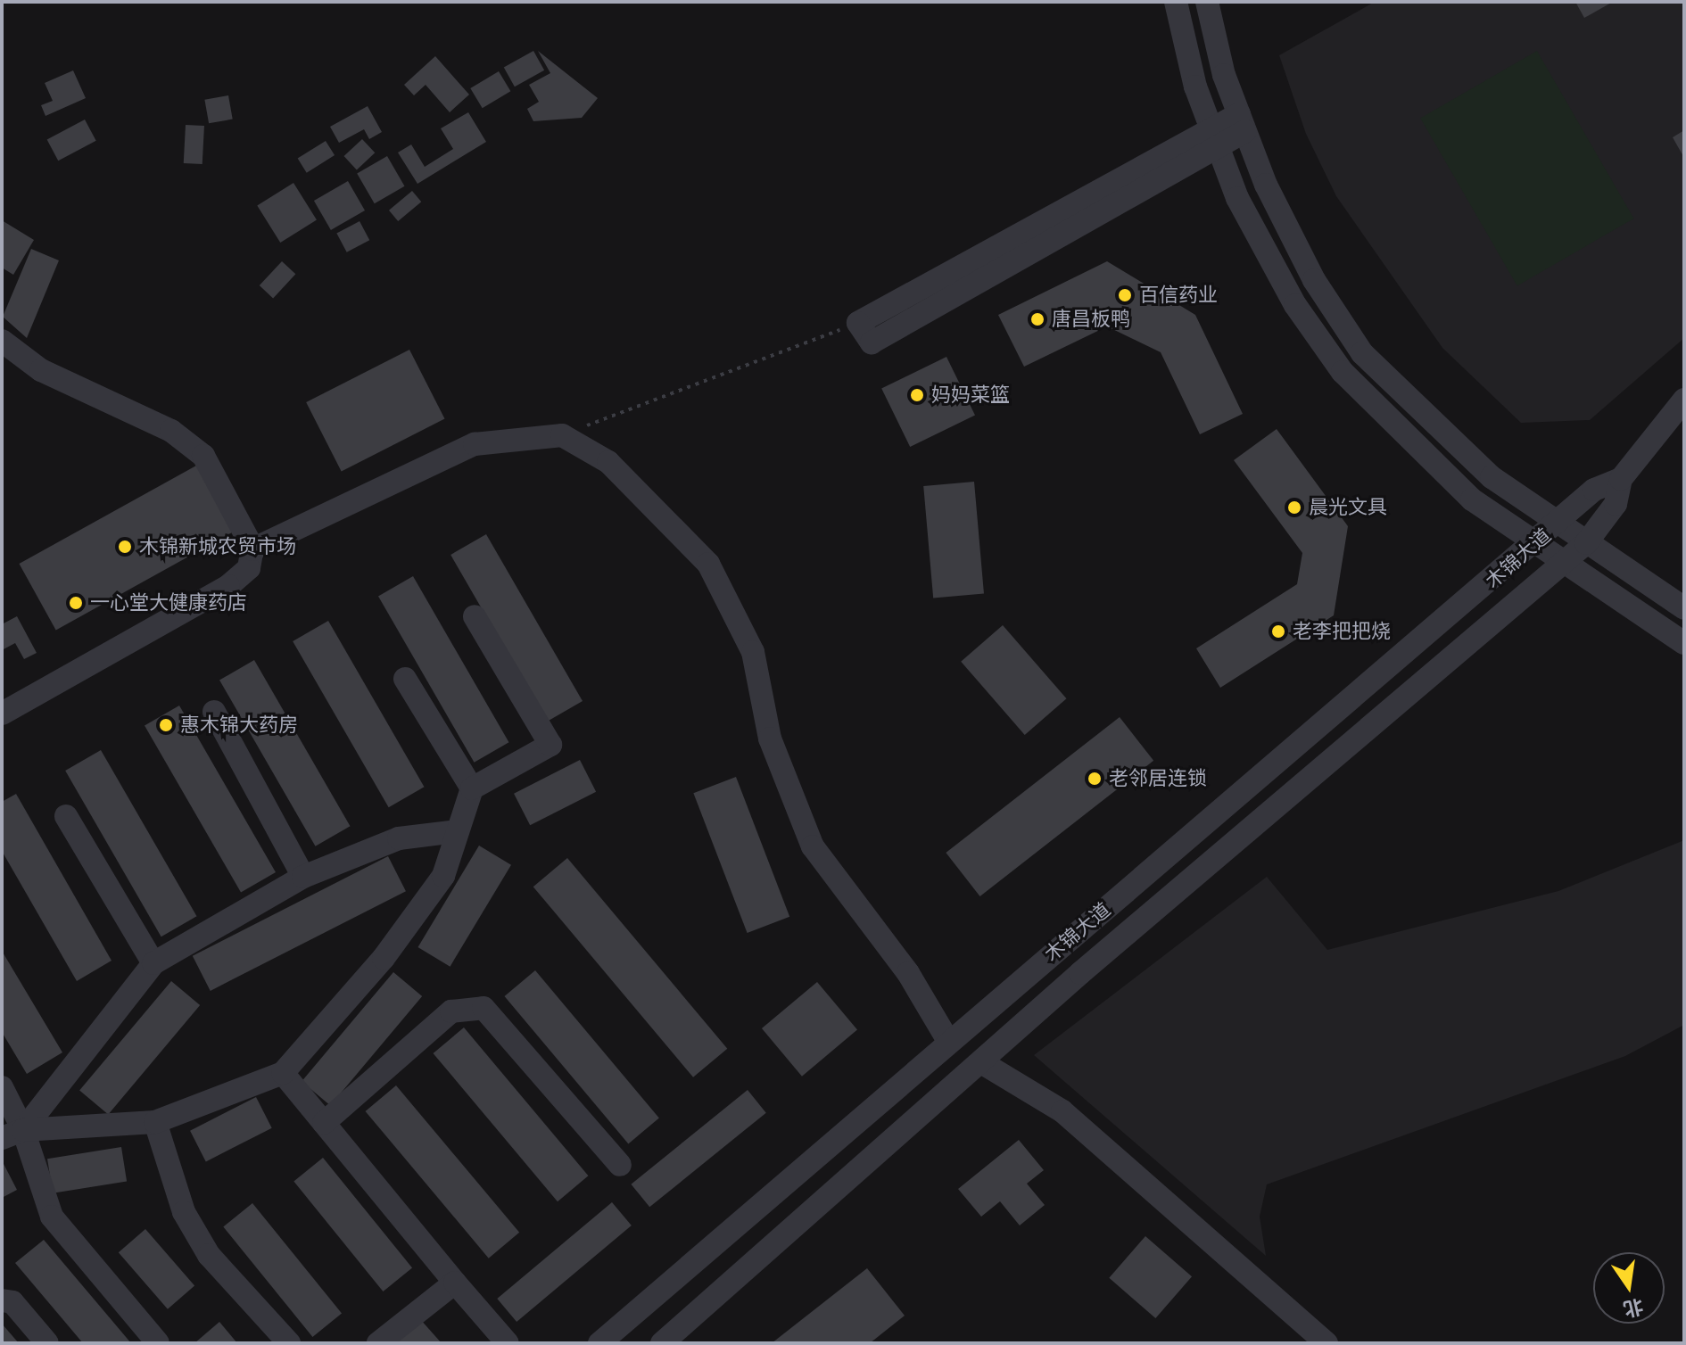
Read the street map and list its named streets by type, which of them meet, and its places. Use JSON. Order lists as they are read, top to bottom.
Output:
{
  "streets": {
    "street": ["木锦大道"]
  },
  "places": [
    "百信药业",
    "唐昌板鸭",
    "妈妈菜篮",
    "晨光文具",
    "木锦新城农贸市场",
    "一心堂大健康药店",
    "老李把把烧",
    "惠木锦大药房",
    "老邻居连锁"
  ],
  "north": "bottom"
}
